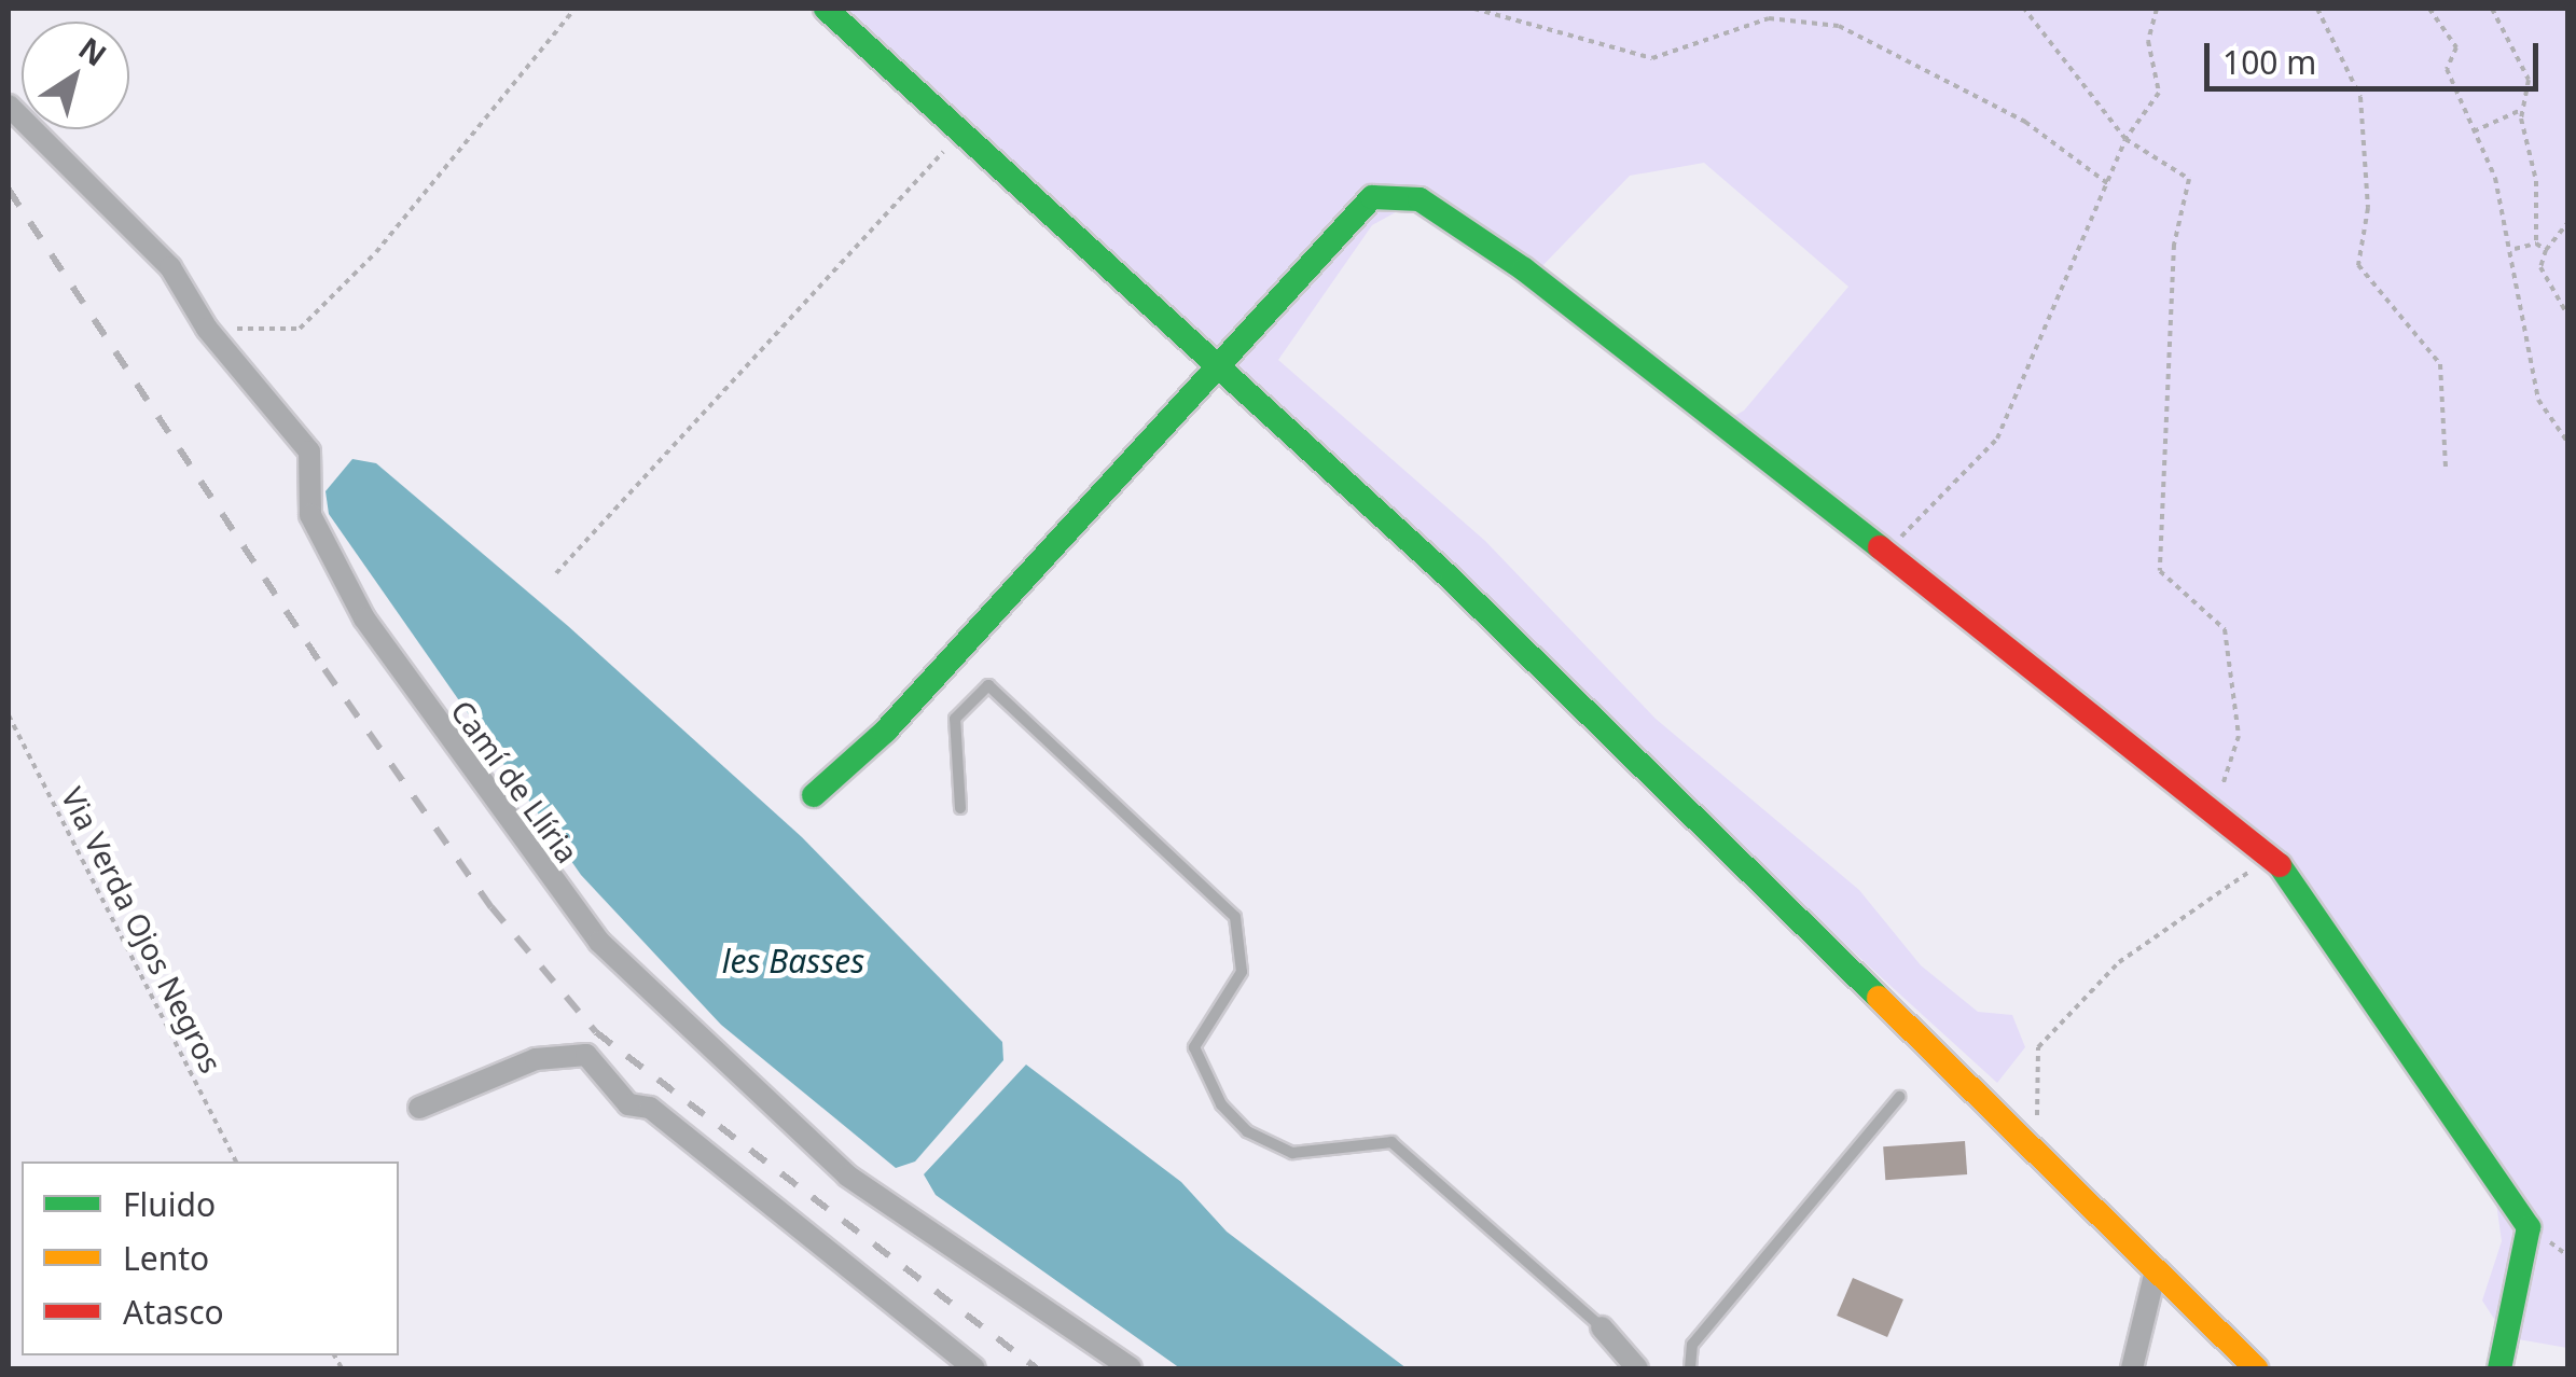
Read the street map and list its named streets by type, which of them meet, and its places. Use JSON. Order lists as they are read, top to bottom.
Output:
{
  "streets": {
    "street": ["Camí de Llíria"],
    "path": ["Via Verda Ojos Negros"]
  },
  "water": ["les Basses"],
  "legend": ["Fluido", "Lento", "Atasco"],
  "scale_bar": "100 m",
  "north": "top right"
}
